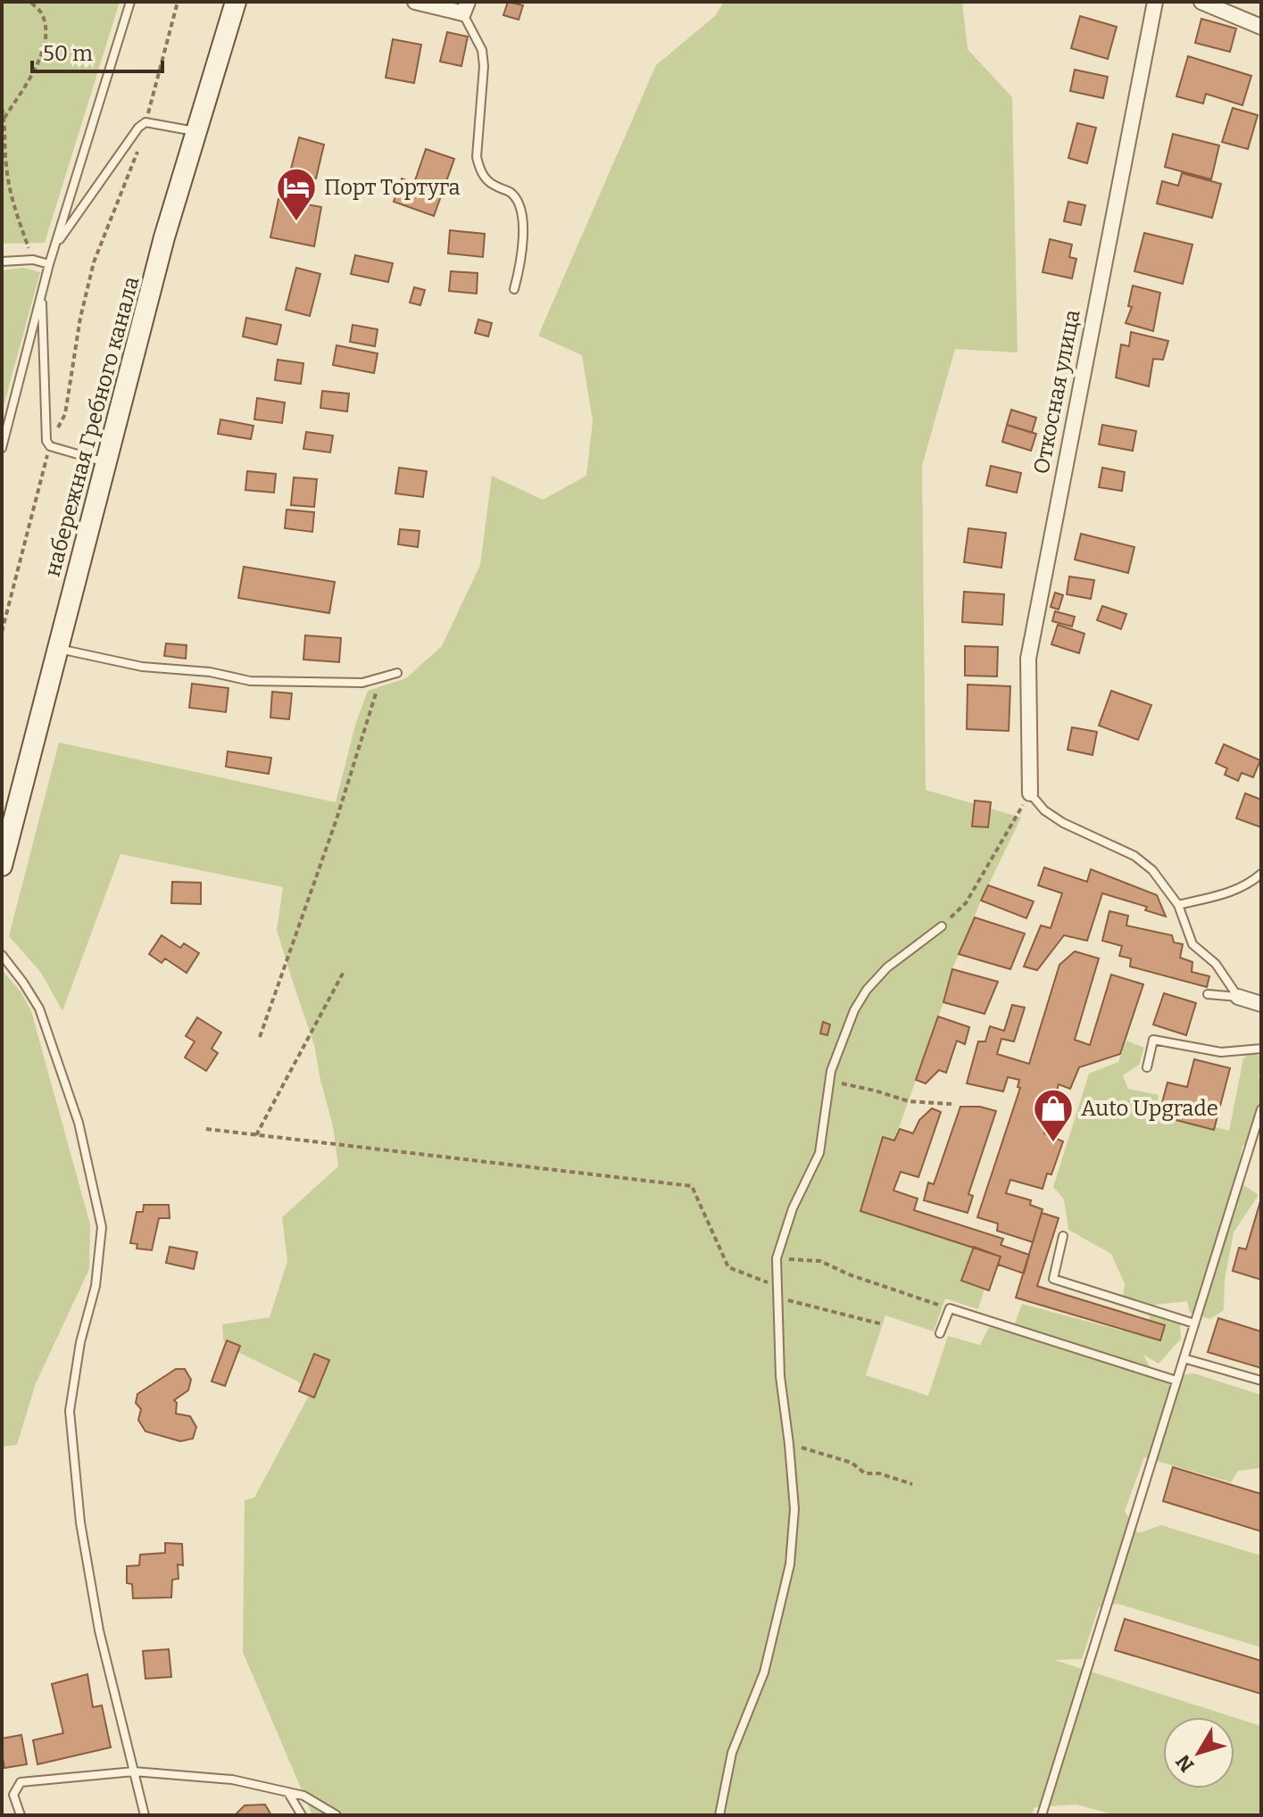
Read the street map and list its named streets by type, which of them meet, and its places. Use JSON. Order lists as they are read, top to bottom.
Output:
{
  "streets": {
    "street": ["Откосная улица", "набережная Гребного канала"]
  },
  "places": {
    "hotel": ["Порт Тортуга"],
    "shop": ["Auto Upgrade"]
  },
  "scale_bar": "50 m",
  "north": "bottom left"
}
